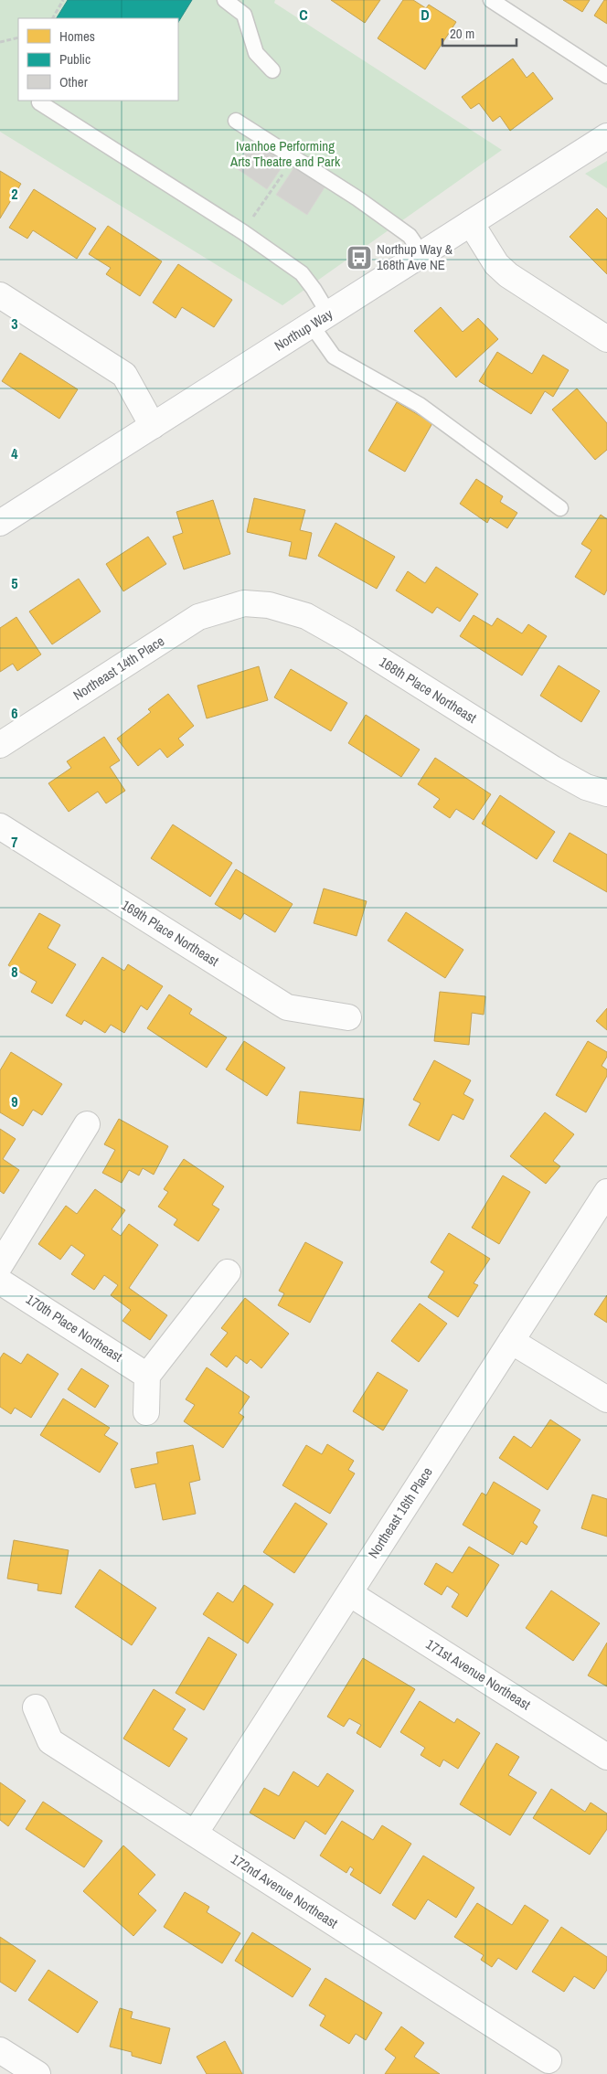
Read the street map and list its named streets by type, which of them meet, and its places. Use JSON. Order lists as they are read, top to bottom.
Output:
{
  "streets": {
    "street": [
      "Northup Way",
      "Northeast 14th Place",
      "168th Place Northeast",
      "169th Place Northeast",
      "170th Place Northeast",
      "Northeast 16th Place",
      "171st Avenue Northeast",
      "172nd Avenue Northeast"
    ]
  },
  "crossings": [
    ["Northeast 14th Place", "168th Place Northeast"],
    ["Northeast 16th Place", "171st Avenue Northeast"],
    ["Northeast 16th Place", "172nd Avenue Northeast"]
  ],
  "parks": ["Ivanhoe Performing Arts Theatre and Park"],
  "places": {
    "bus stop": ["Northup Way & 168th Ave NE"]
  },
  "legend": ["Homes", "Public", "Other"],
  "scale_bar": "20 m",
  "grid": {
    "columns": ["C", "D"],
    "rows": [
      "2",
      "3",
      "4",
      "5",
      "6",
      "7",
      "8",
      "9"
    ]
  }
}
